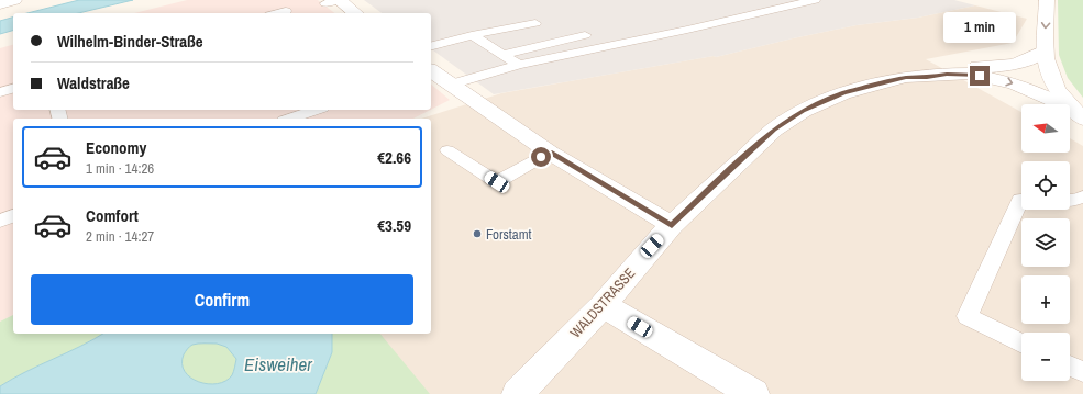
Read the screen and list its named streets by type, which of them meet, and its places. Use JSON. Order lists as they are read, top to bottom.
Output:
{
  "streets": {
    "street": ["WALDSTRASSE"]
  },
  "water": ["Eisweiher"],
  "places": ["Forstamt"],
  "north": "left",
  "page": {
    "bubble": "1 min",
    "banner": ["Wilhelm-Binder-Straße", "Waldstraße"],
    "map_buttons": ["+", "−"],
    "list": [
      {
        "name": "Economy",
        "note": "1 min · 14:26",
        "value": "€2.66"
      },
      {
        "name": "Comfort",
        "note": "2 min · 14:27",
        "value": "€3.59"
      }
    ],
    "buttons": "Confirm"
  }
}
